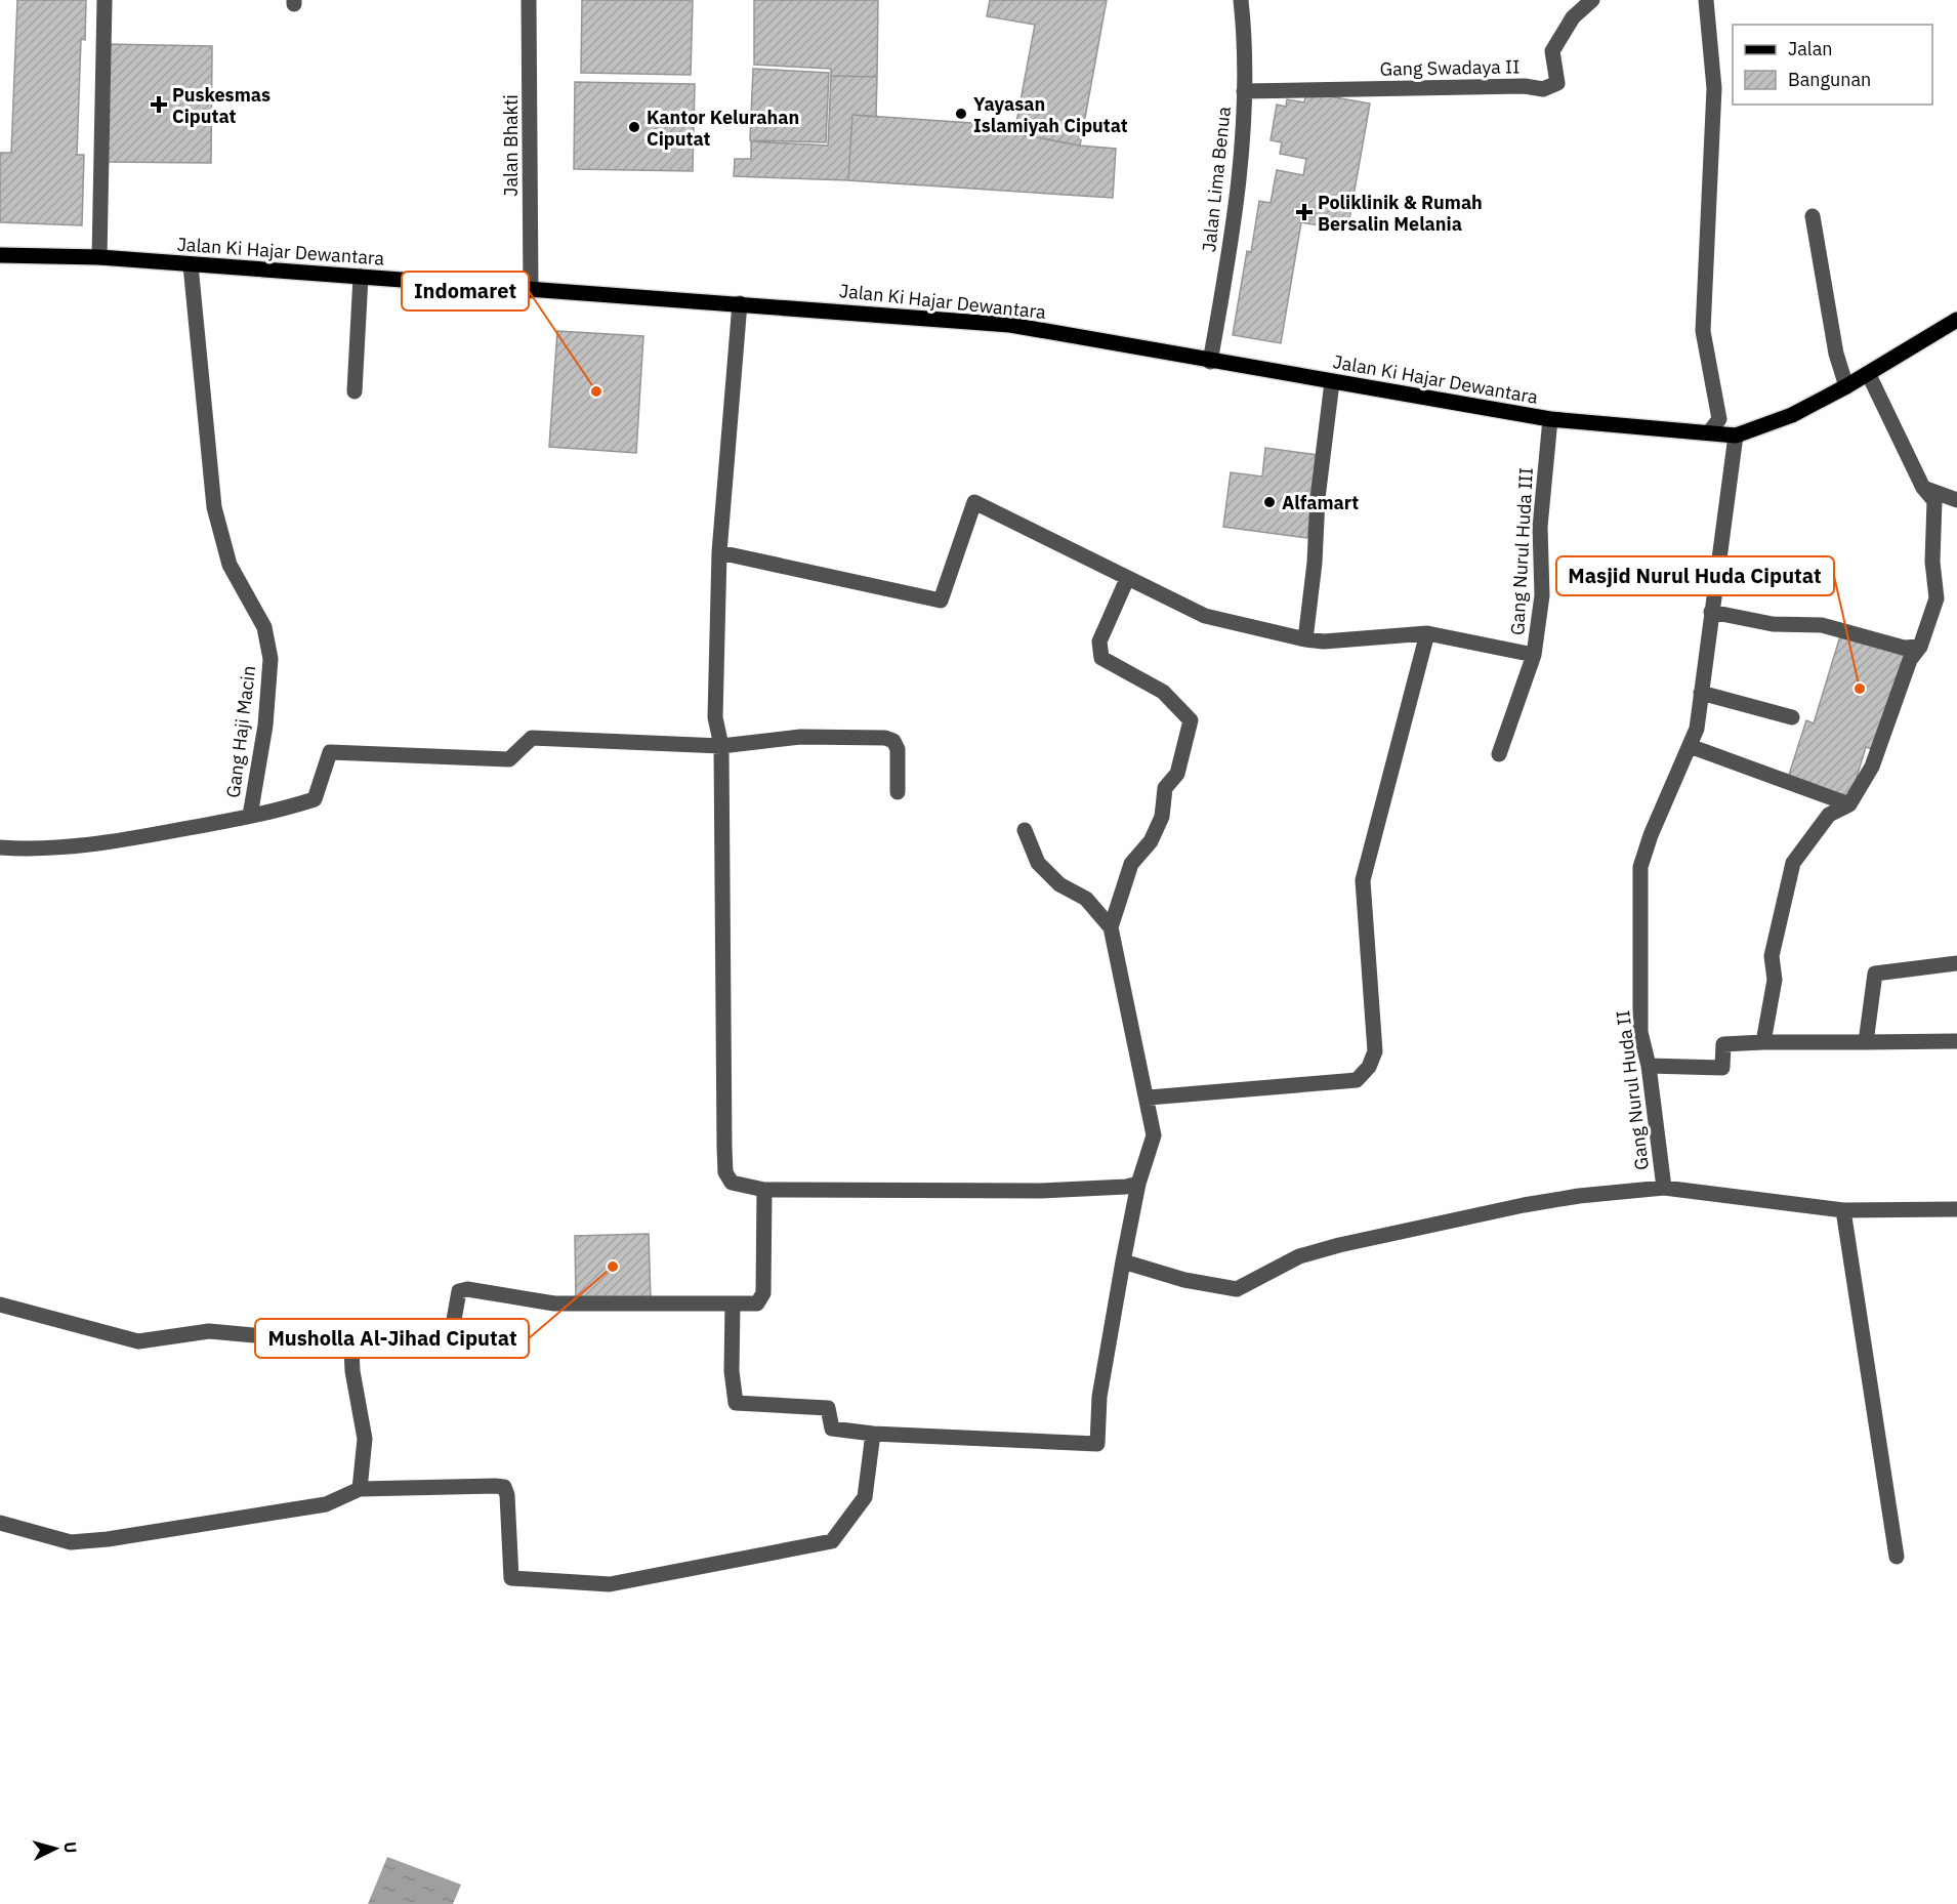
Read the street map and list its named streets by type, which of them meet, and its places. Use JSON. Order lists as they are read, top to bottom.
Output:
{
  "streets": {
    "main road": ["Jalan Ki Hajar Dewantara"],
    "street": [
      "Gang Swadaya II",
      "Jalan Bhakti",
      "Jalan Lima Benua",
      "Gang Nurul Huda III",
      "Gang Haji Macin",
      "Gang Nurul Huda II"
    ]
  },
  "crossings": [
    ["Gang Swadaya II", "Jalan Lima Benua"],
    ["Jalan Bhakti", "Jalan Ki Hajar Dewantara"],
    ["Jalan Lima Benua", "Jalan Ki Hajar Dewantara"],
    ["Jalan Ki Hajar Dewantara", "Gang Nurul Huda III"],
    ["Jalan Ki Hajar Dewantara", "Gang Haji Macin"],
    ["Jalan Ki Hajar Dewantara", "Gang Nurul Huda II"]
  ],
  "places": {
    "health": ["Puskesmas Ciputat", "Poliklinik & Rumah Bersalin Melania"],
    "other": [
      "Yayasan Islamiyah Ciputat",
      "Kantor Kelurahan Ciputat",
      "Indomaret",
      "Alfamart",
      "Masjid Nurul Huda Ciputat",
      "Musholla Al-Jihad Ciputat"
    ]
  },
  "legend": ["Jalan", "Bangunan"],
  "north": "right"
}
